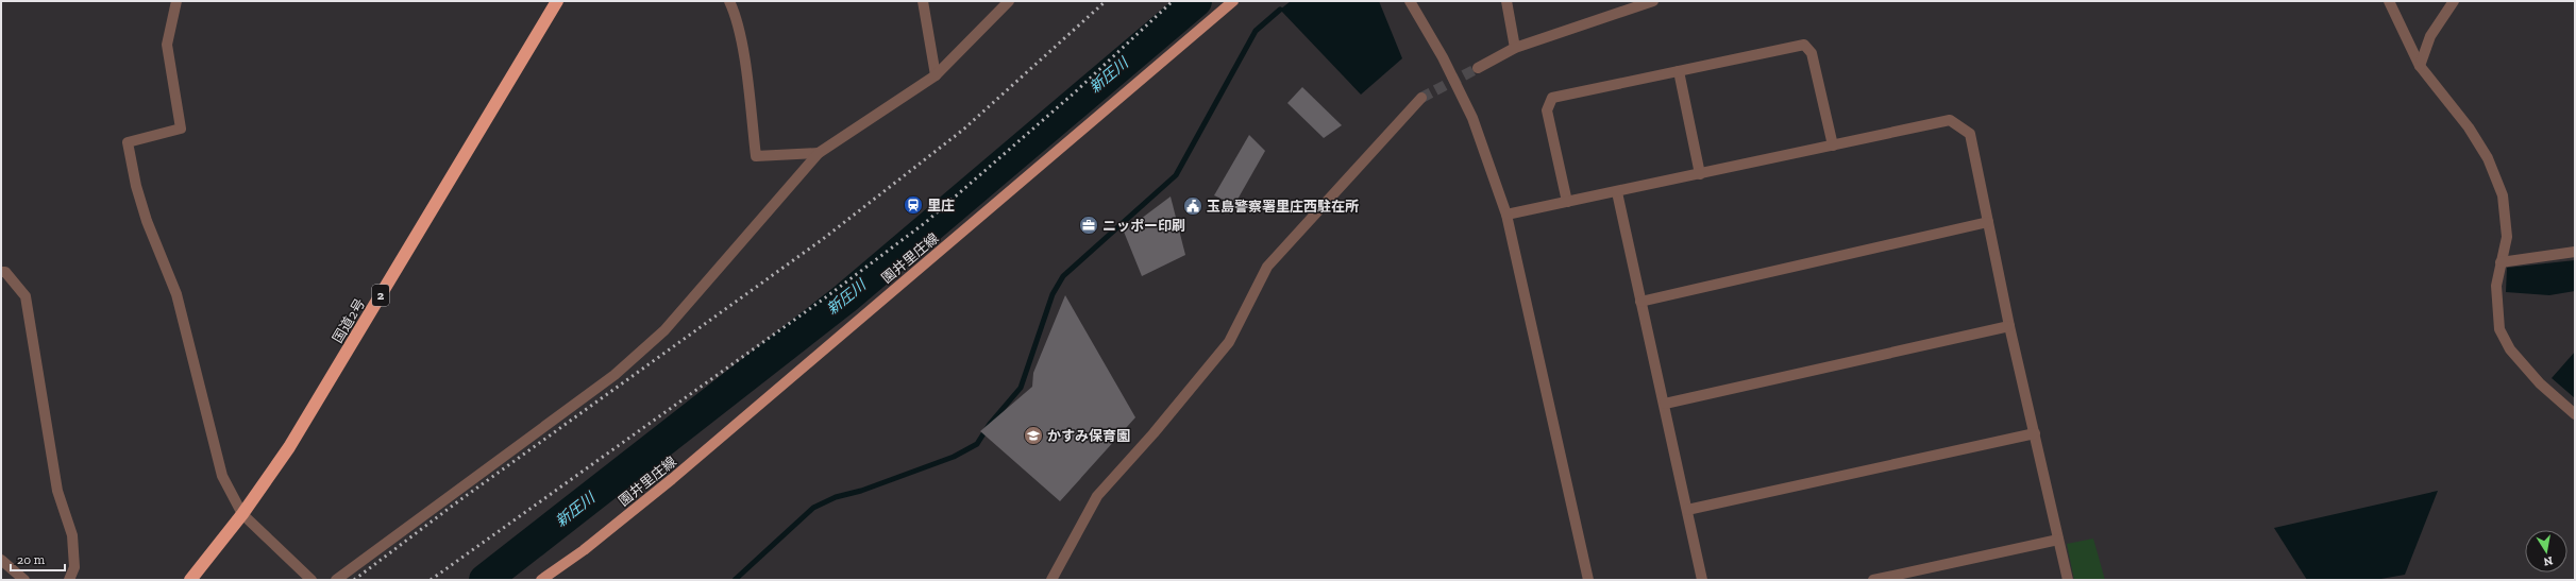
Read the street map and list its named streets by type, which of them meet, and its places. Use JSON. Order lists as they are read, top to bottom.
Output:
{
  "streets": {
    "highway": ["2", "国道2号"],
    "main road": ["園井里庄線"]
  },
  "water": ["新圧川"],
  "places": {
    "station": ["里庄"],
    "public building": ["玉島警察署里庄西駐在所"],
    "office": ["ニッポー印刷"],
    "school or university": ["かすみ保育園"]
  },
  "scale_bar": "20 m",
  "north": "bottom"
}
